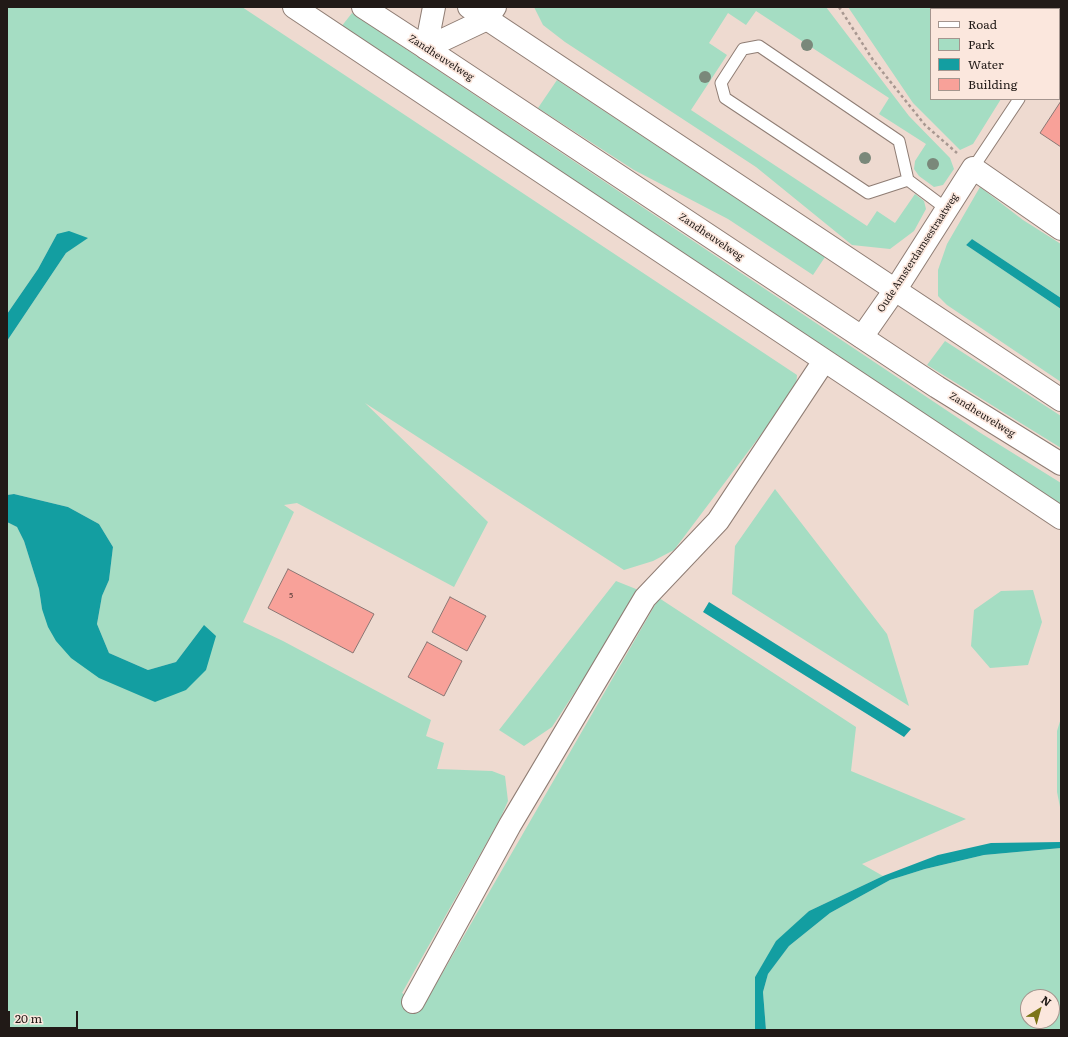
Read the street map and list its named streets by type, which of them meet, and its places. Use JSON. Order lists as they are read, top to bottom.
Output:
{
  "streets": {
    "main road": ["Zandheuvelweg", "Oude Amsterdamsestraatweg"]
  },
  "crossings": [
    ["Zandheuvelweg", "Oude Amsterdamsestraatweg"]
  ],
  "house_numbers": ["5"],
  "legend": [
    "Road",
    "Park",
    "Water",
    "Building"
  ],
  "scale_bar": "20 m",
  "north": "top right"
}
